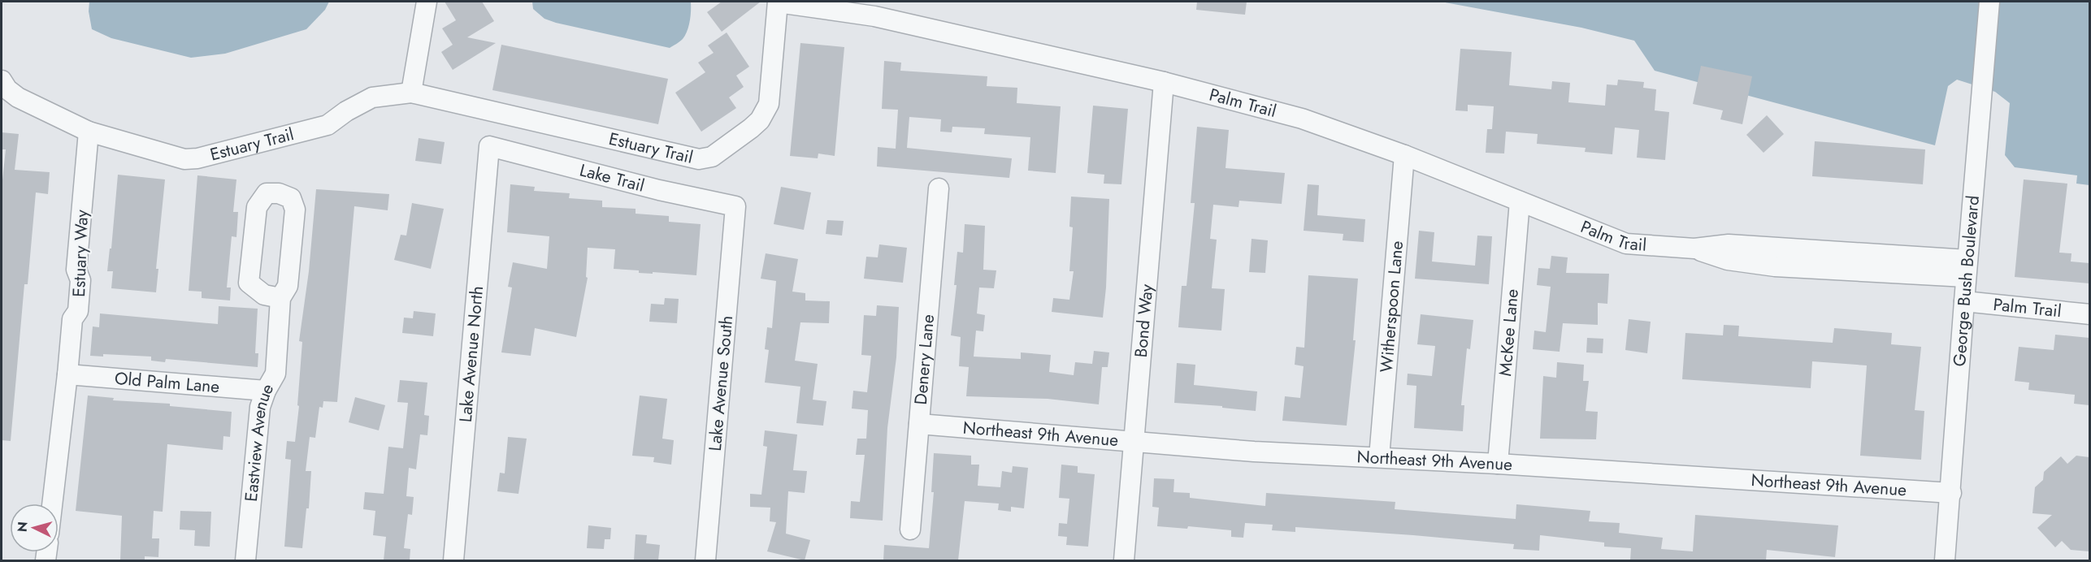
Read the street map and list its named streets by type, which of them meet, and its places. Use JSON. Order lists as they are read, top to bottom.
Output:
{
  "streets": {
    "street": [
      "Palm Trail",
      "Estuary Trail",
      "Lake Trail",
      "Estuary Way",
      "George Bush Boulevard",
      "Witherspoon Lane",
      "Bond Way",
      "McKee Lane",
      "Lake Avenue North",
      "Denery Lane",
      "Old Palm Lane",
      "Lake Avenue South",
      "Northeast 9th Avenue",
      "Eastview Avenue"
    ]
  },
  "crossings": [
    ["Palm Trail", "Estuary Trail"],
    ["Palm Trail", "George Bush Boulevard"],
    ["Palm Trail", "Witherspoon Lane"],
    ["Palm Trail", "Bond Way"],
    ["Palm Trail", "McKee Lane"],
    ["Estuary Trail", "Estuary Way"],
    ["Lake Trail", "Lake Avenue North"],
    ["Lake Trail", "Lake Avenue South"],
    ["Estuary Way", "Old Palm Lane"],
    ["George Bush Boulevard", "Northeast 9th Avenue"],
    ["Witherspoon Lane", "Northeast 9th Avenue"],
    ["Bond Way", "Northeast 9th Avenue"],
    ["McKee Lane", "Northeast 9th Avenue"],
    ["Denery Lane", "Northeast 9th Avenue"],
    ["Old Palm Lane", "Eastview Avenue"]
  ],
  "north": "left"
}
